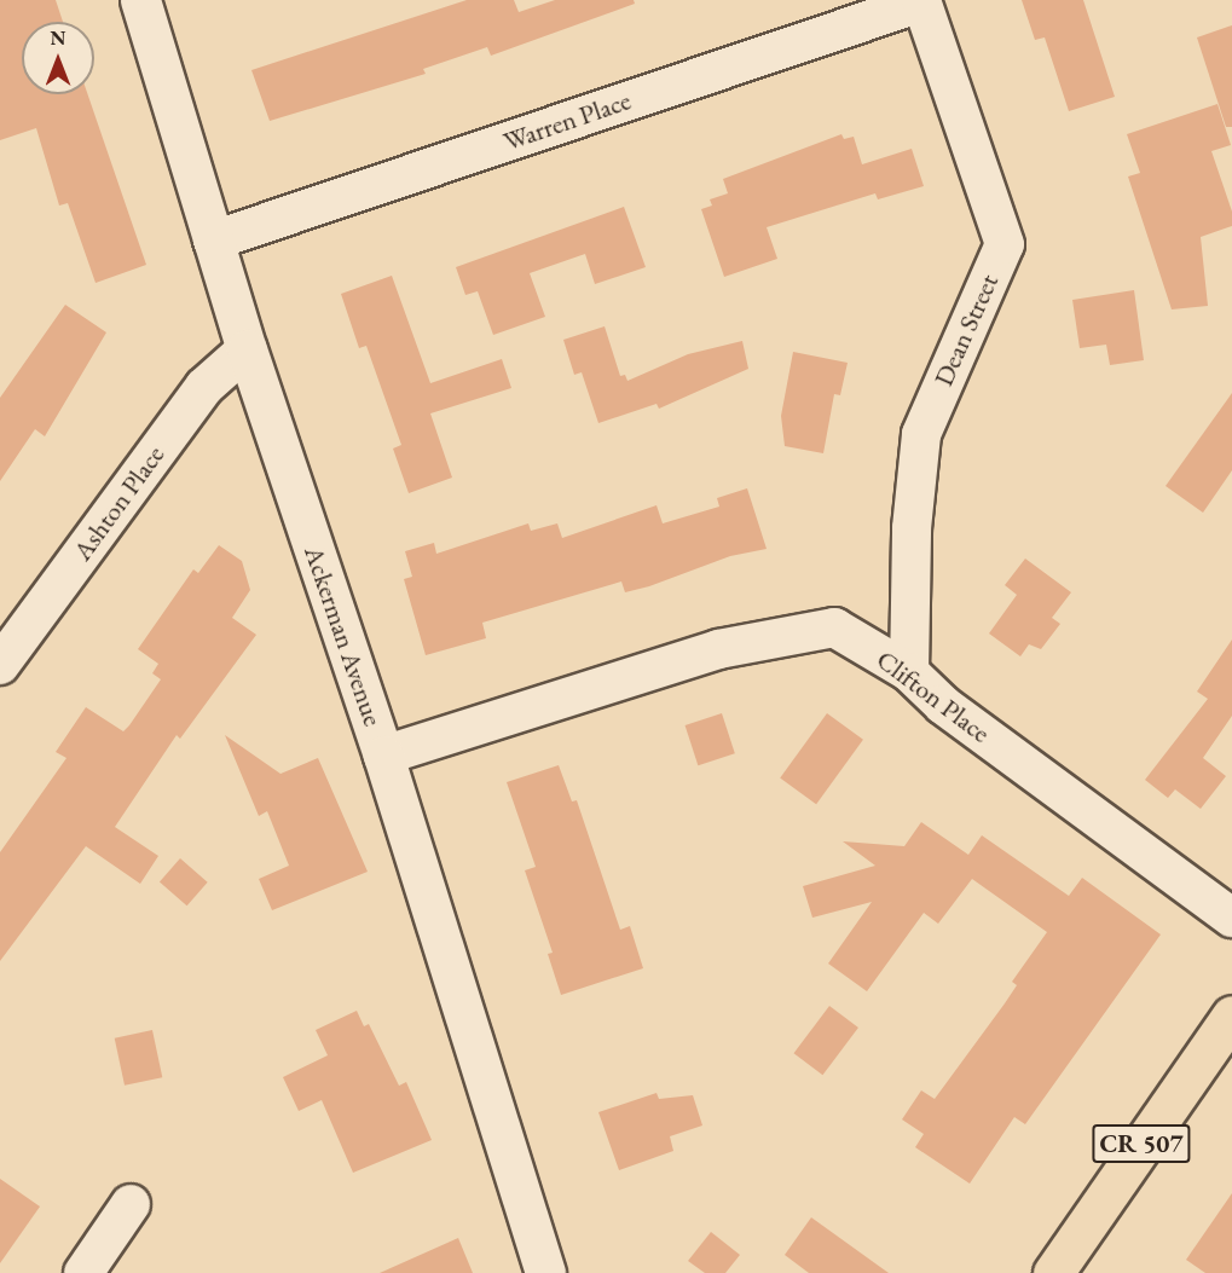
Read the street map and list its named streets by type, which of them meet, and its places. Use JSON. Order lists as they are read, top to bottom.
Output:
{
  "streets": {
    "main road": ["CR 507"],
    "street": [
      "Warren Place",
      "Dean Street",
      "Ashton Place",
      "Ackerman Avenue",
      "Clifton Place"
    ]
  },
  "crossings": [
    ["Warren Place", "Dean Street"],
    ["Warren Place", "Ackerman Avenue"],
    ["Dean Street", "Clifton Place"],
    ["Ashton Place", "Ackerman Avenue"],
    ["Ackerman Avenue", "Clifton Place"]
  ],
  "north": "top"
}
